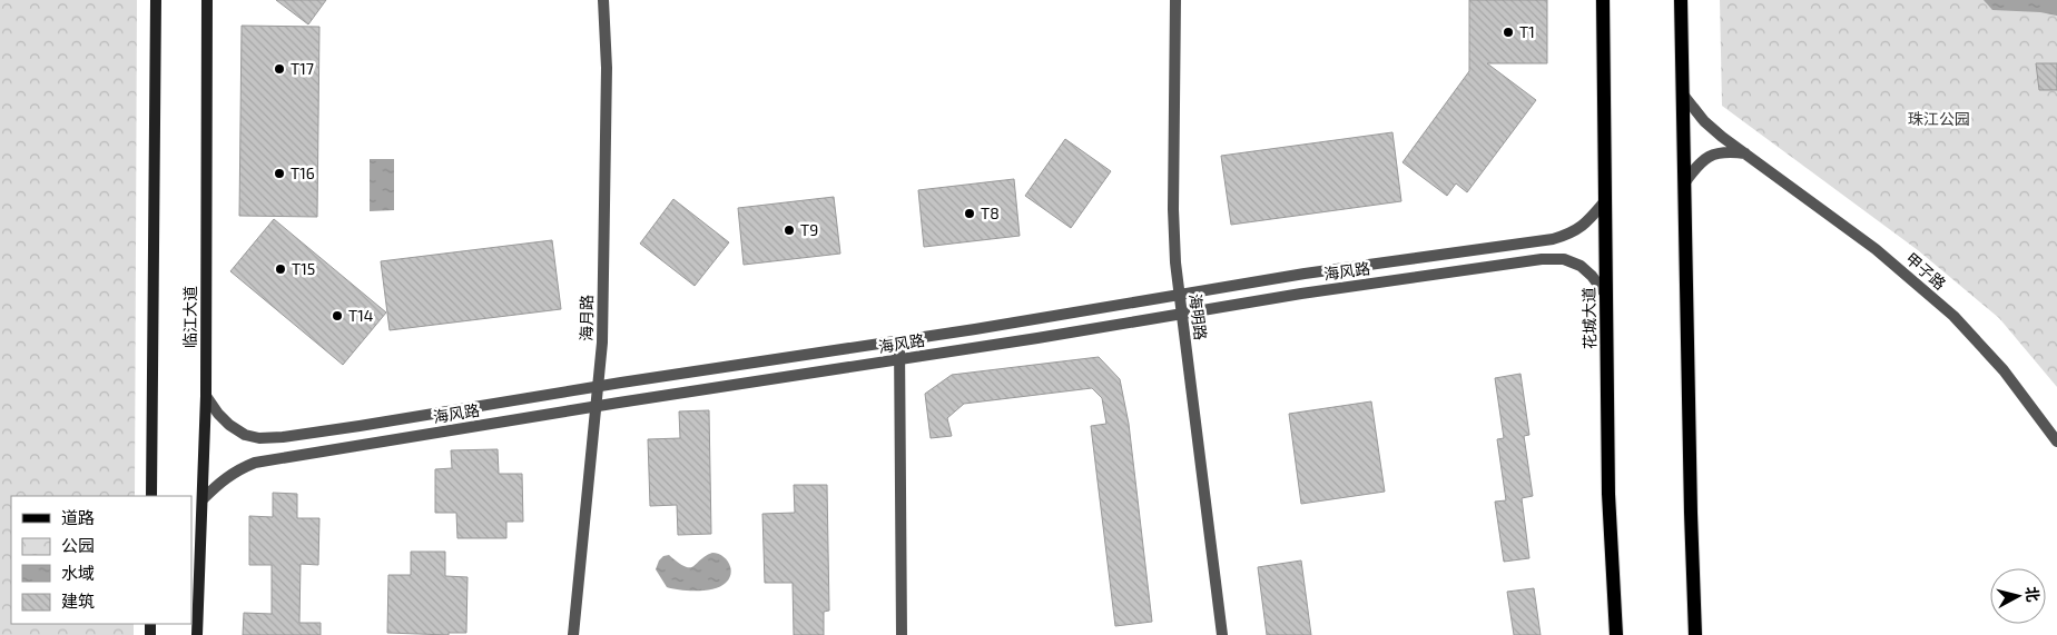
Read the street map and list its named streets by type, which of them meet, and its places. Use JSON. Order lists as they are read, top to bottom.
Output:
{
  "streets": {
    "main road": ["临江大道", "花城大道"],
    "street": [
      "海风路",
      "甲子路",
      "海明路",
      "海月路"
    ]
  },
  "crossings": [
    ["海风路", "临江大道"],
    ["海风路", "海明路"],
    ["海风路", "海月路"],
    ["海风路", "花城大道"]
  ],
  "parks": ["珠江公园"],
  "places": [
    "T1",
    "T17",
    "T16",
    "T8",
    "T9",
    "T15",
    "T14"
  ],
  "legend": [
    "道路",
    "公园",
    "水域",
    "建筑"
  ],
  "north": "right"
}
